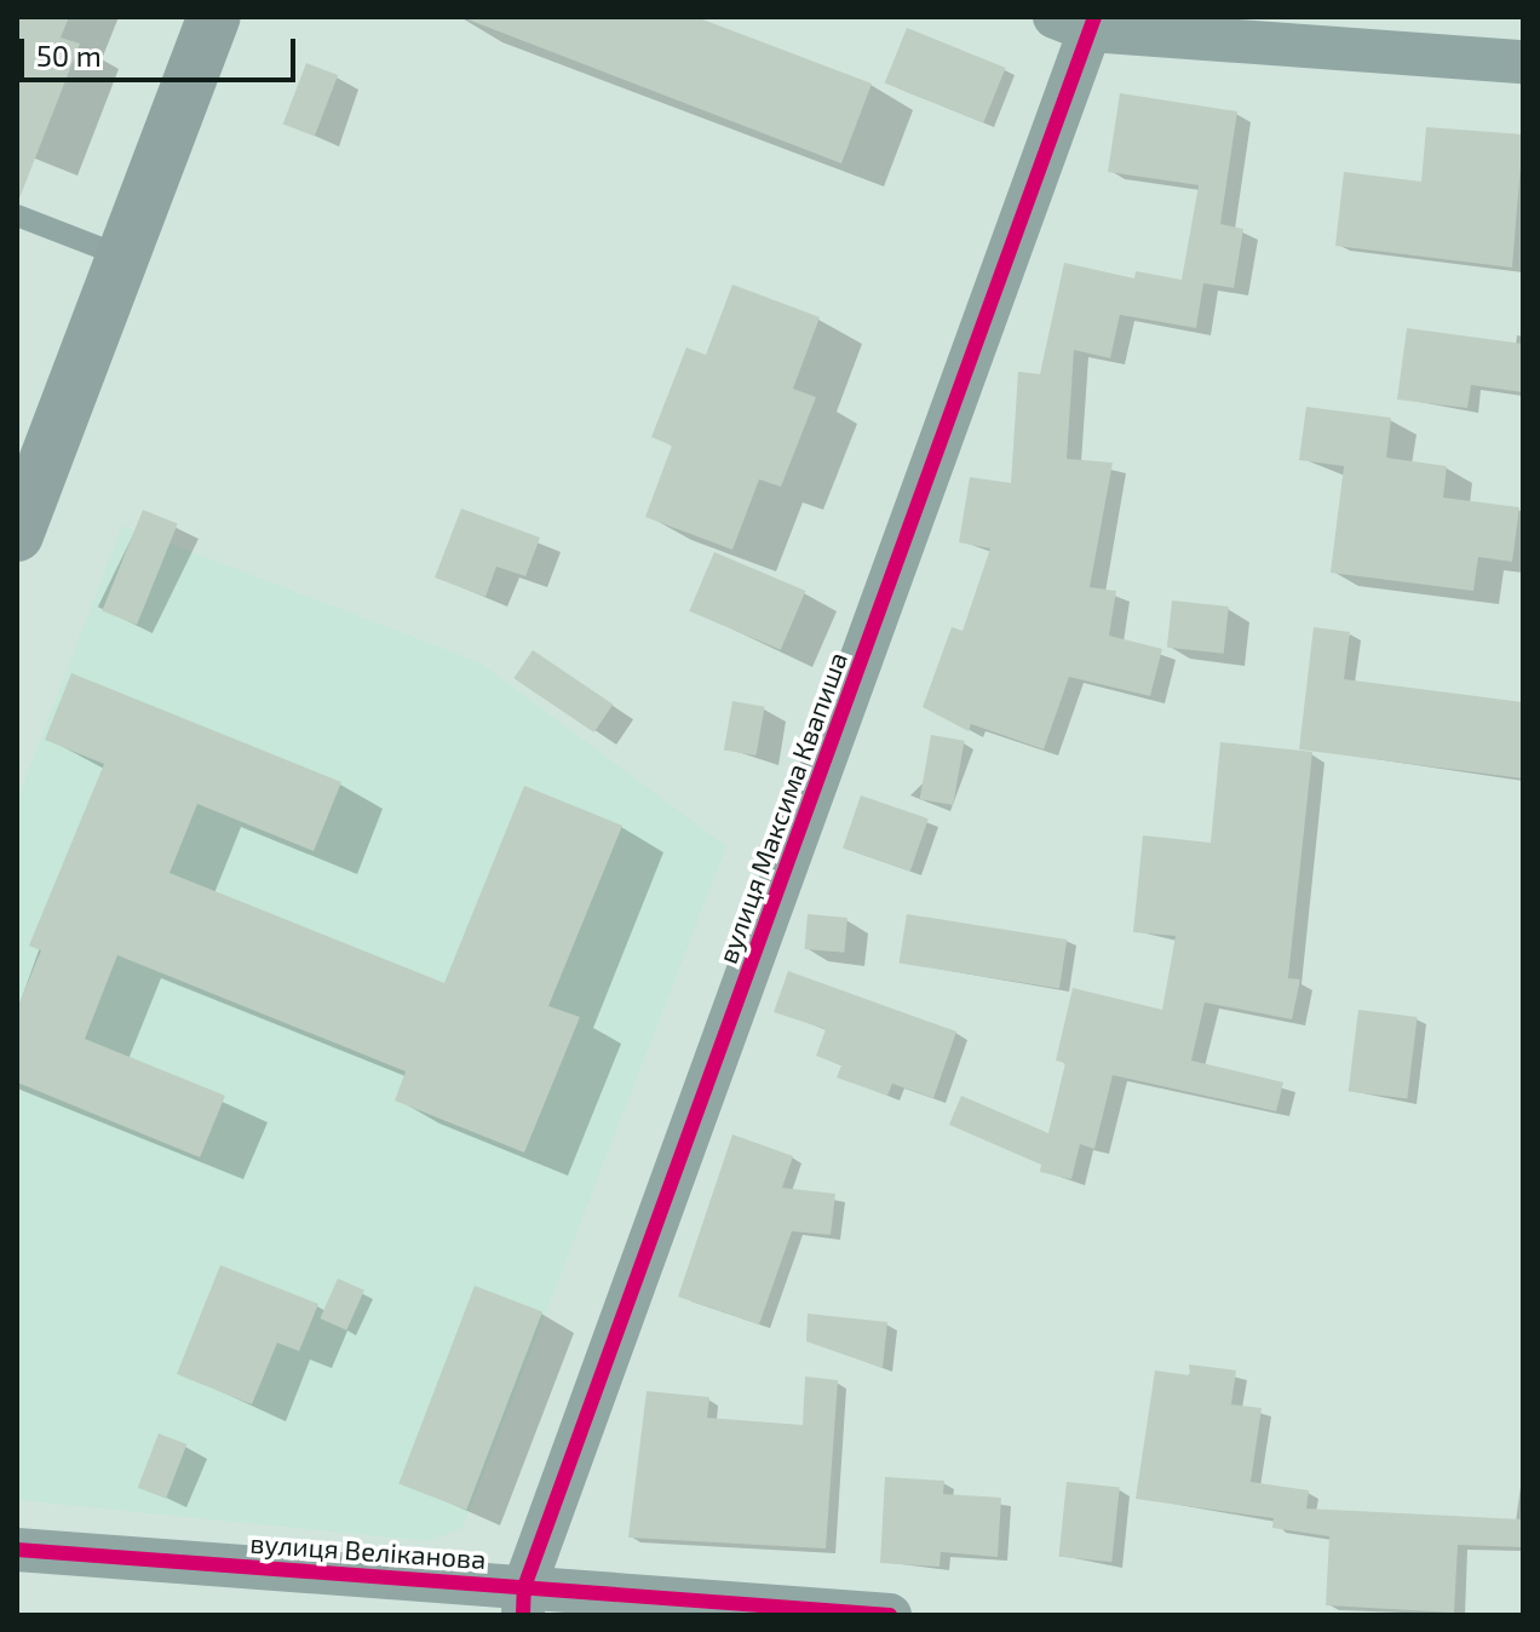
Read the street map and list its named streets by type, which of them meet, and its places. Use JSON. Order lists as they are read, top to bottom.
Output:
{
  "streets": {
    "street": ["вулиця Максима Квапиша", "вулиця Веліканова"]
  },
  "crossings": [
    ["вулиця Максима Квапиша", "вулиця Веліканова"]
  ],
  "scale_bar": "50 m"
}
